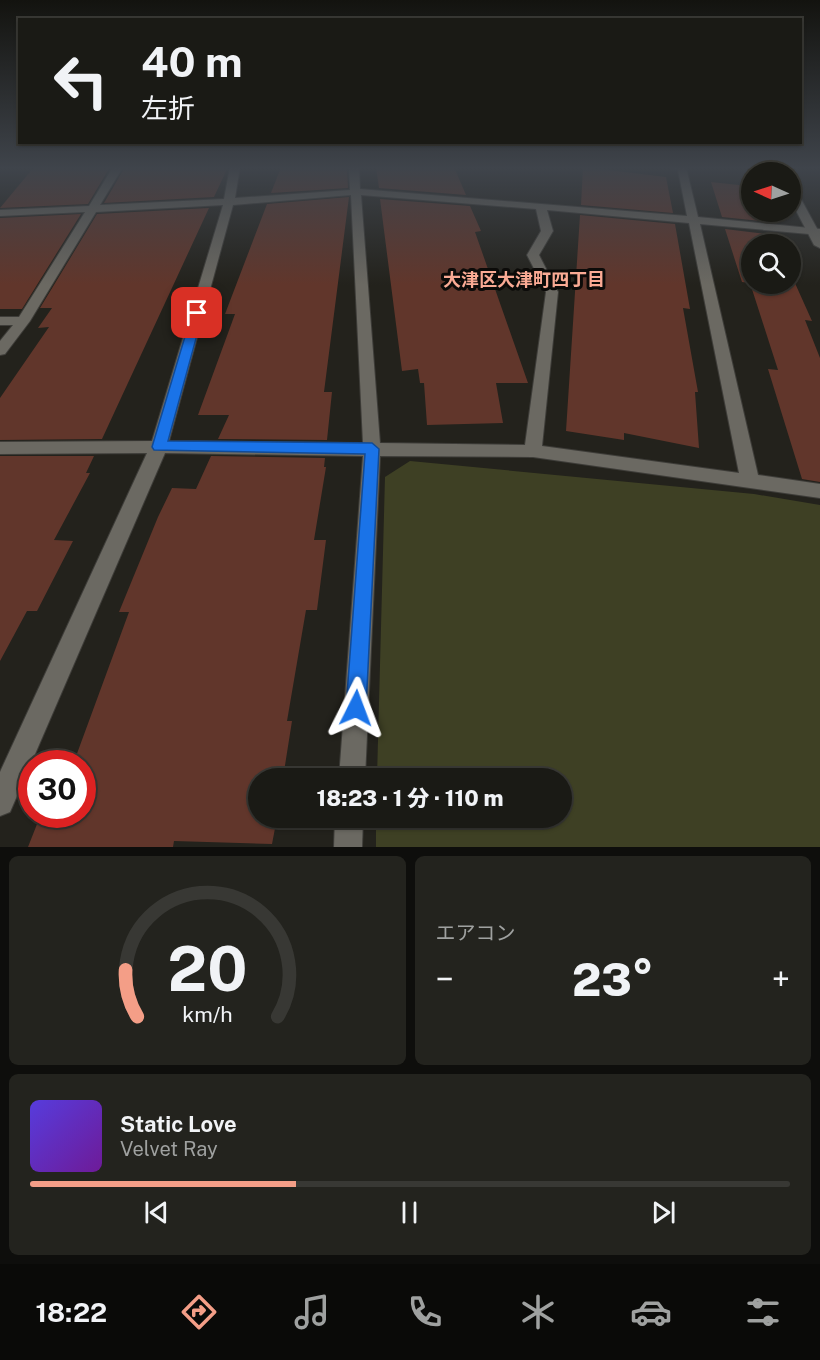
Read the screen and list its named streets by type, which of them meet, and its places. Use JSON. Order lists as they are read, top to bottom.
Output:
{
  "districts": ["大津区大津町四丁目"],
  "north": "left",
  "page": {
    "turn": ["40 m", "左折"],
    "limit": "30",
    "trip": "18:23 · 1 分 · 110 m",
    "tile": "エアコン",
    "heat": ["−", "23°", "+"],
    "song": ["Static Love", "Velvet Ray"],
    "tabs": "18:22",
    "gauge": ["20", "km/h"]
  }
}
